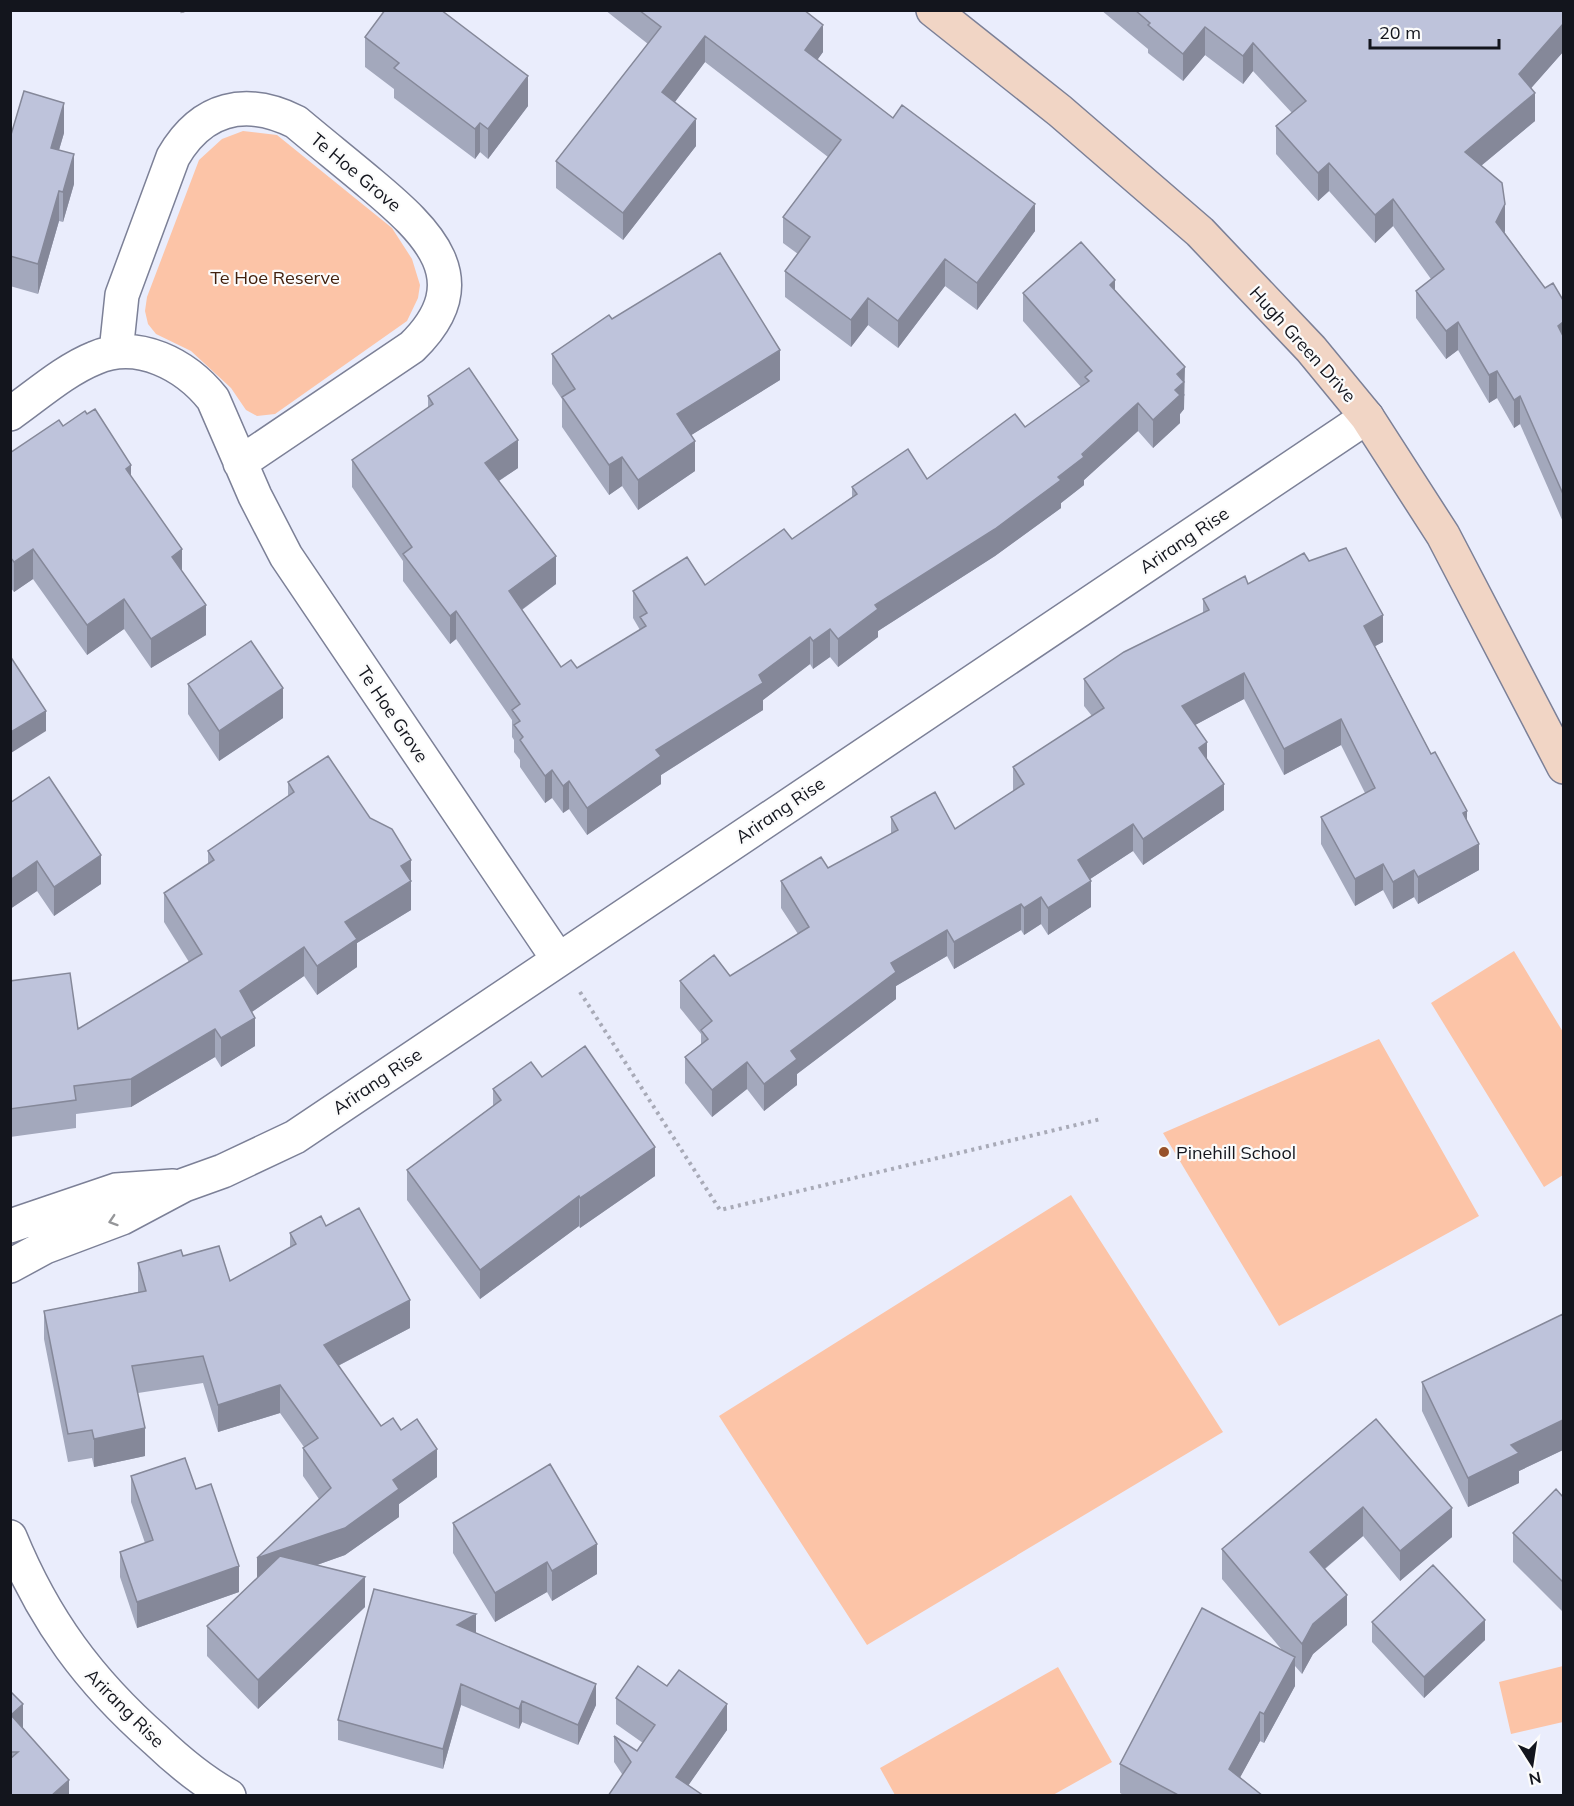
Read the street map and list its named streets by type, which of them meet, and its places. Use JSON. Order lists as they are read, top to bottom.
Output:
{
  "streets": {
    "main road": ["Hugh Green Drive"],
    "street": ["Te Hoe Grove", "Arirang Rise"]
  },
  "crossings": [
    ["Te Hoe Grove", "Arirang Rise"],
    ["Hugh Green Drive", "Arirang Rise"]
  ],
  "parks": ["Te Hoe Reserve"],
  "places": ["Pinehill School"],
  "scale_bar": "20 m",
  "north": "bottom"
}
